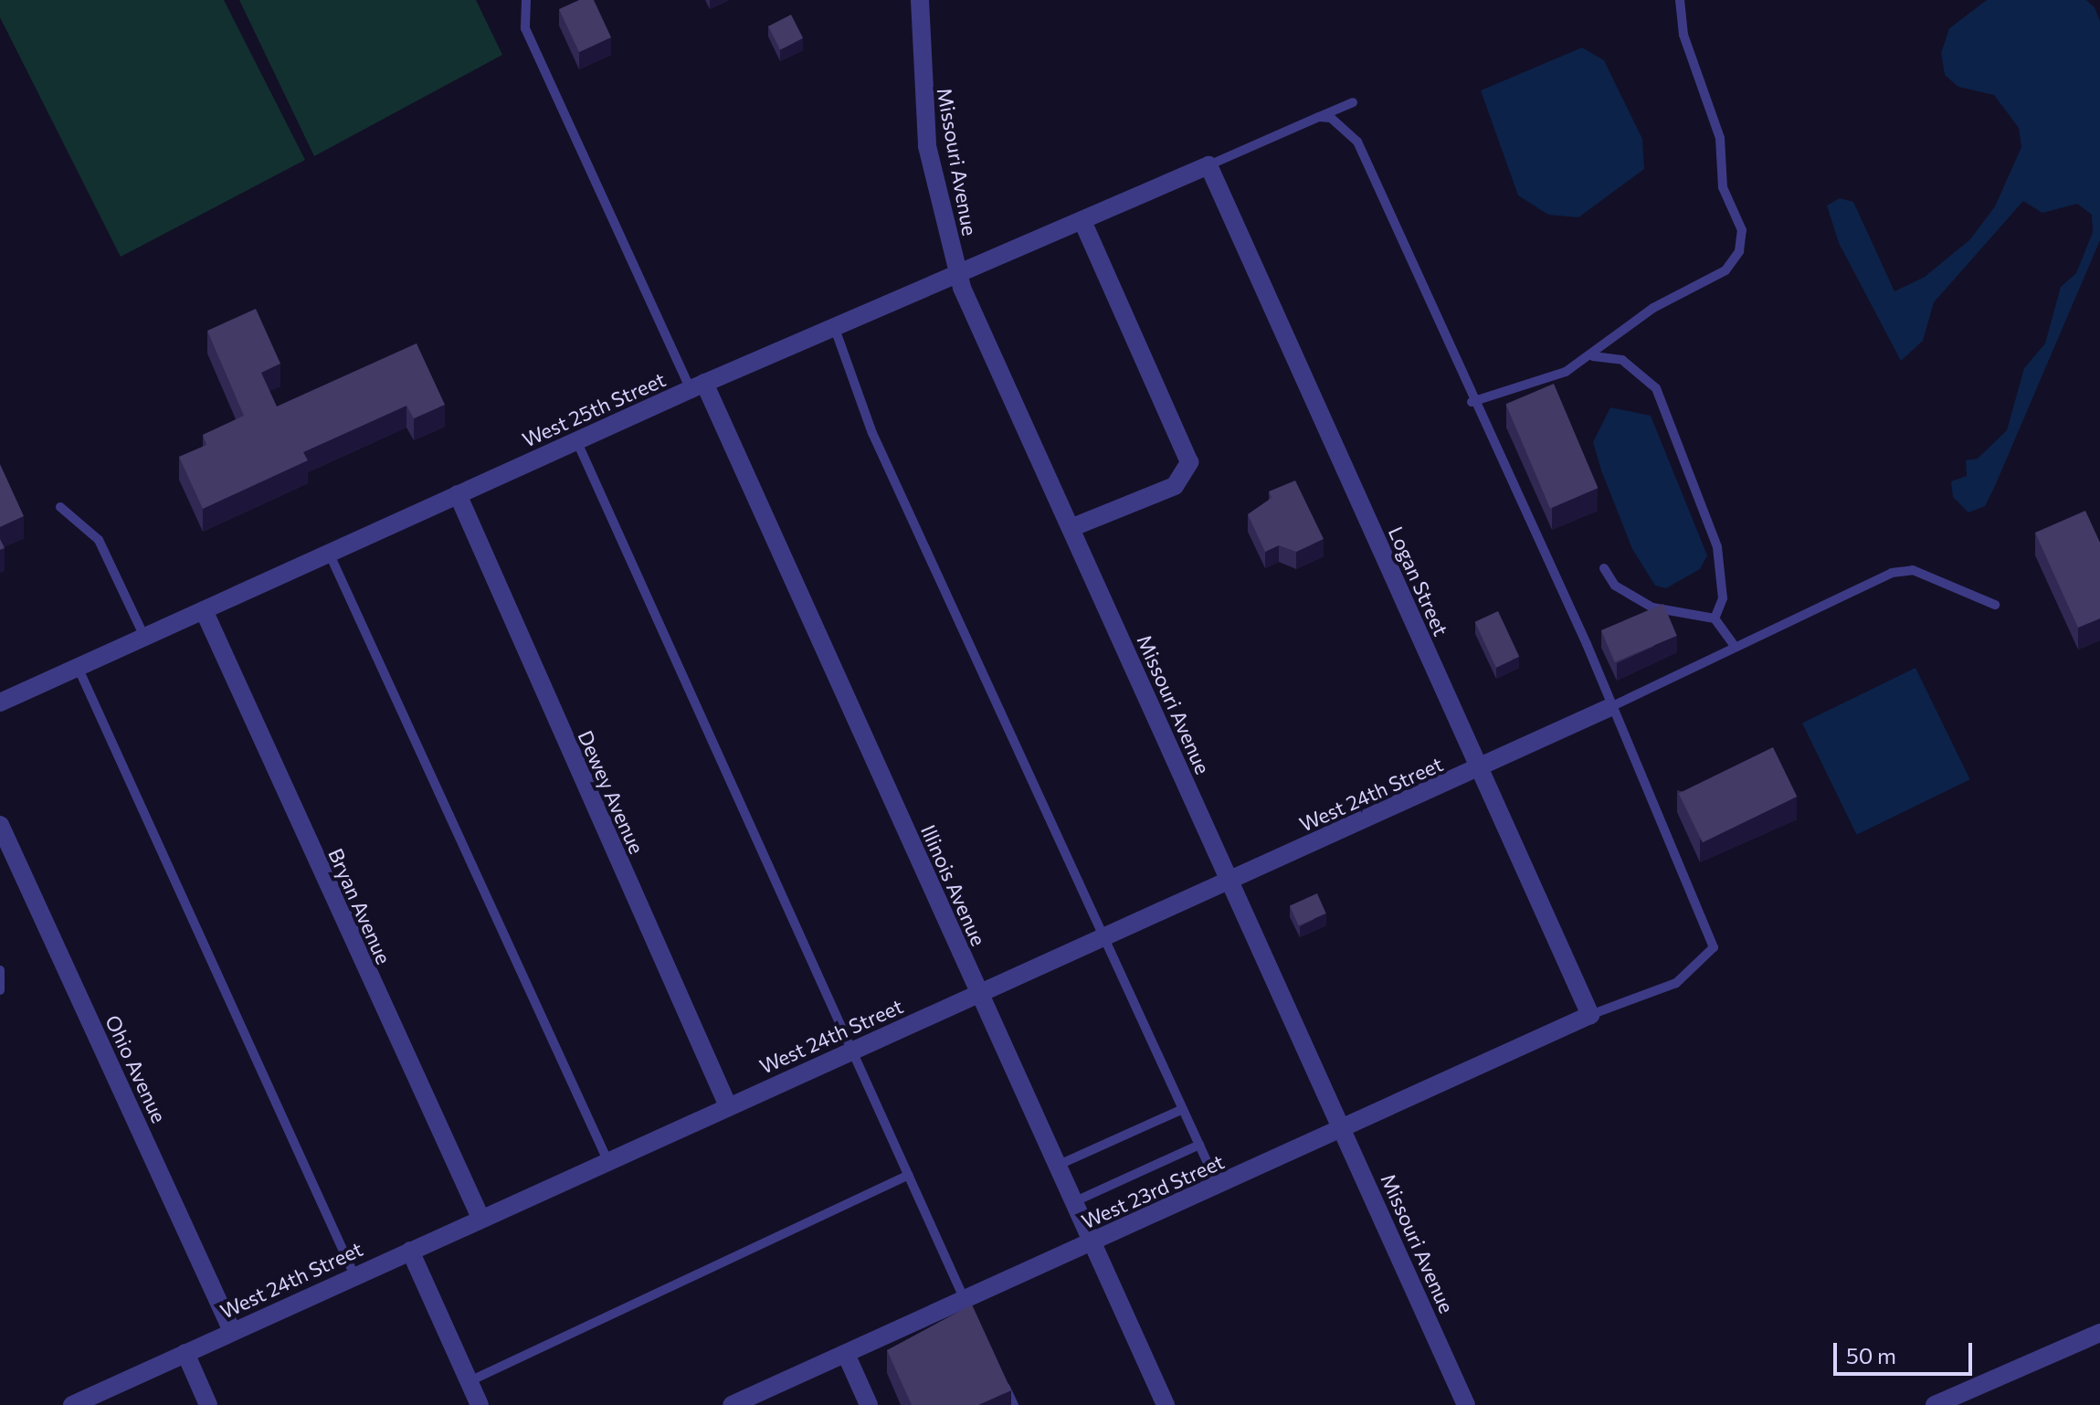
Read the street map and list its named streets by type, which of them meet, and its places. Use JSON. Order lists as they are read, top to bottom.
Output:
{
  "streets": {
    "street": [
      "Missouri Avenue",
      "West 25th Street",
      "Logan Street",
      "Dewey Avenue",
      "West 24th Street",
      "Illinois Avenue",
      "Bryan Avenue",
      "Ohio Avenue",
      "West 23rd Street"
    ]
  },
  "crossings": [
    ["Missouri Avenue", "West 25th Street"],
    ["Missouri Avenue", "West 24th Street"],
    ["Missouri Avenue", "West 23rd Street"],
    ["West 25th Street", "Logan Street"],
    ["West 25th Street", "Dewey Avenue"],
    ["West 25th Street", "Illinois Avenue"],
    ["West 25th Street", "Bryan Avenue"],
    ["Logan Street", "West 24th Street"],
    ["Logan Street", "West 23rd Street"],
    ["Dewey Avenue", "West 24th Street"],
    ["West 24th Street", "Illinois Avenue"],
    ["West 24th Street", "Bryan Avenue"],
    ["West 24th Street", "Ohio Avenue"],
    ["Illinois Avenue", "West 23rd Street"]
  ],
  "scale_bar": "50 m"
}
